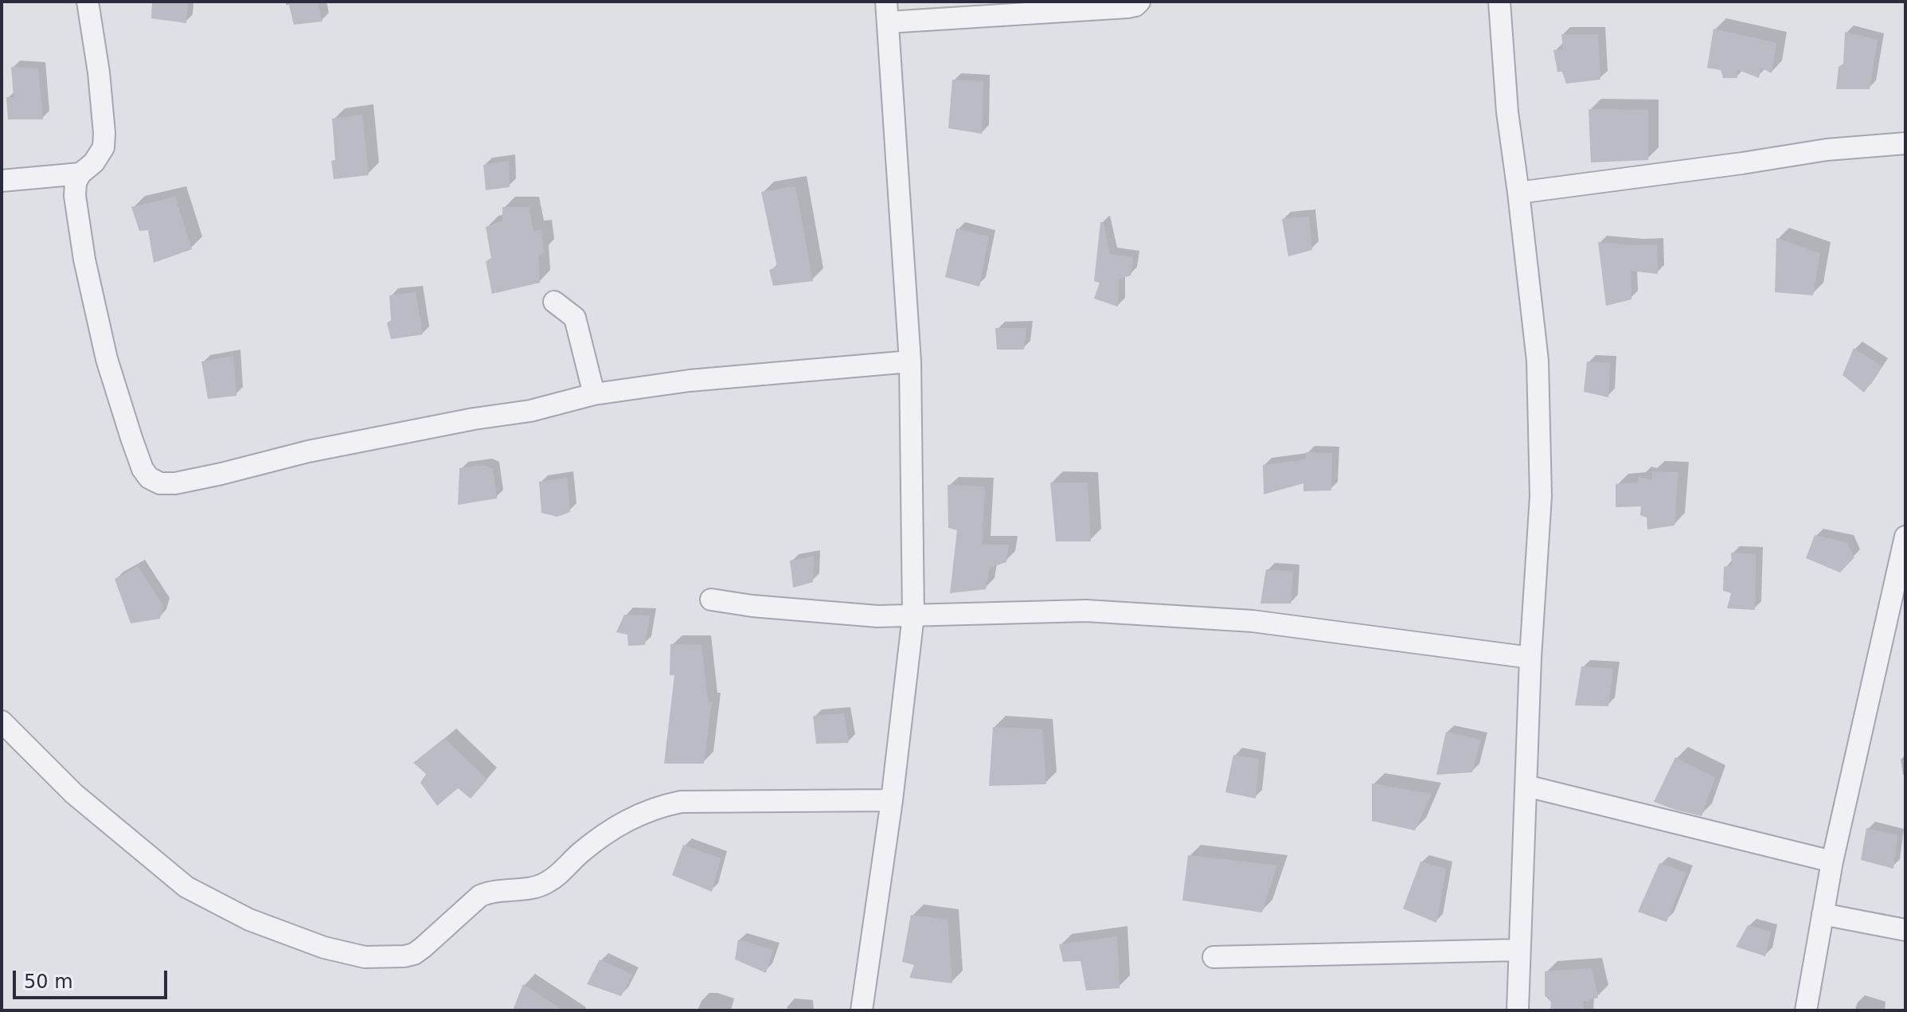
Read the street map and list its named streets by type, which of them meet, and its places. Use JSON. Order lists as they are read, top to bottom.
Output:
{
  "scale_bar": "50 m"
}
